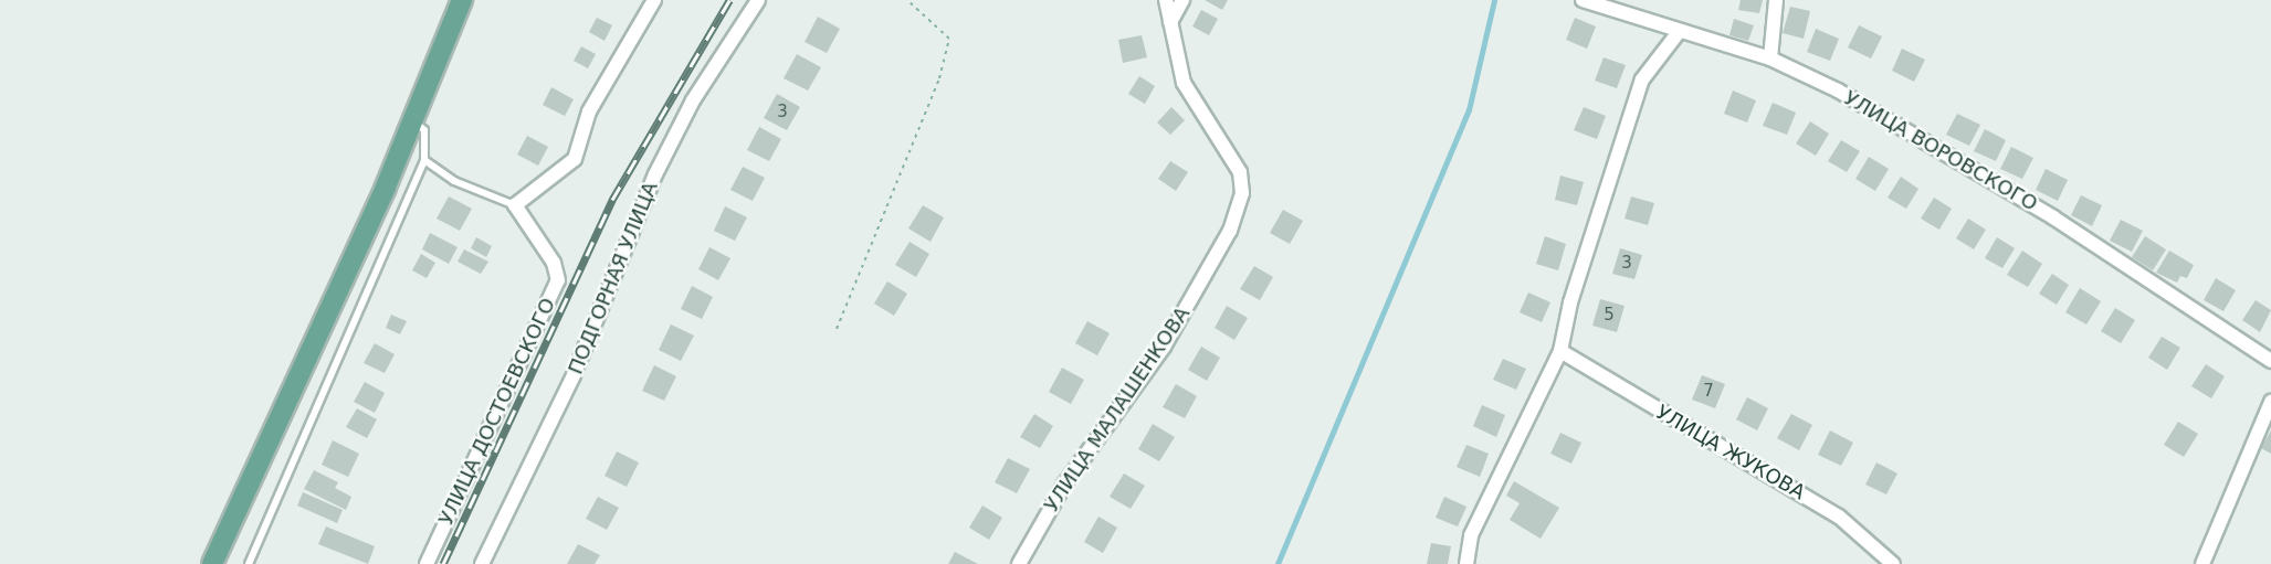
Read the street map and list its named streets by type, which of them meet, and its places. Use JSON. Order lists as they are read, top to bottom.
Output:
{
  "streets": {
    "street": [
      "УЛИЦА ВОРОВСКОГО",
      "ПОДГОРНАЯ УЛИЦА",
      "УЛИЦА МАЛАШЕНКОВА",
      "УЛИЦА ДОСТОЕВСКОГО",
      "УЛИЦА ЖУКОВА"
    ]
  },
  "house_numbers": [
    "3",
    "3",
    "5",
    "7"
  ]
}
